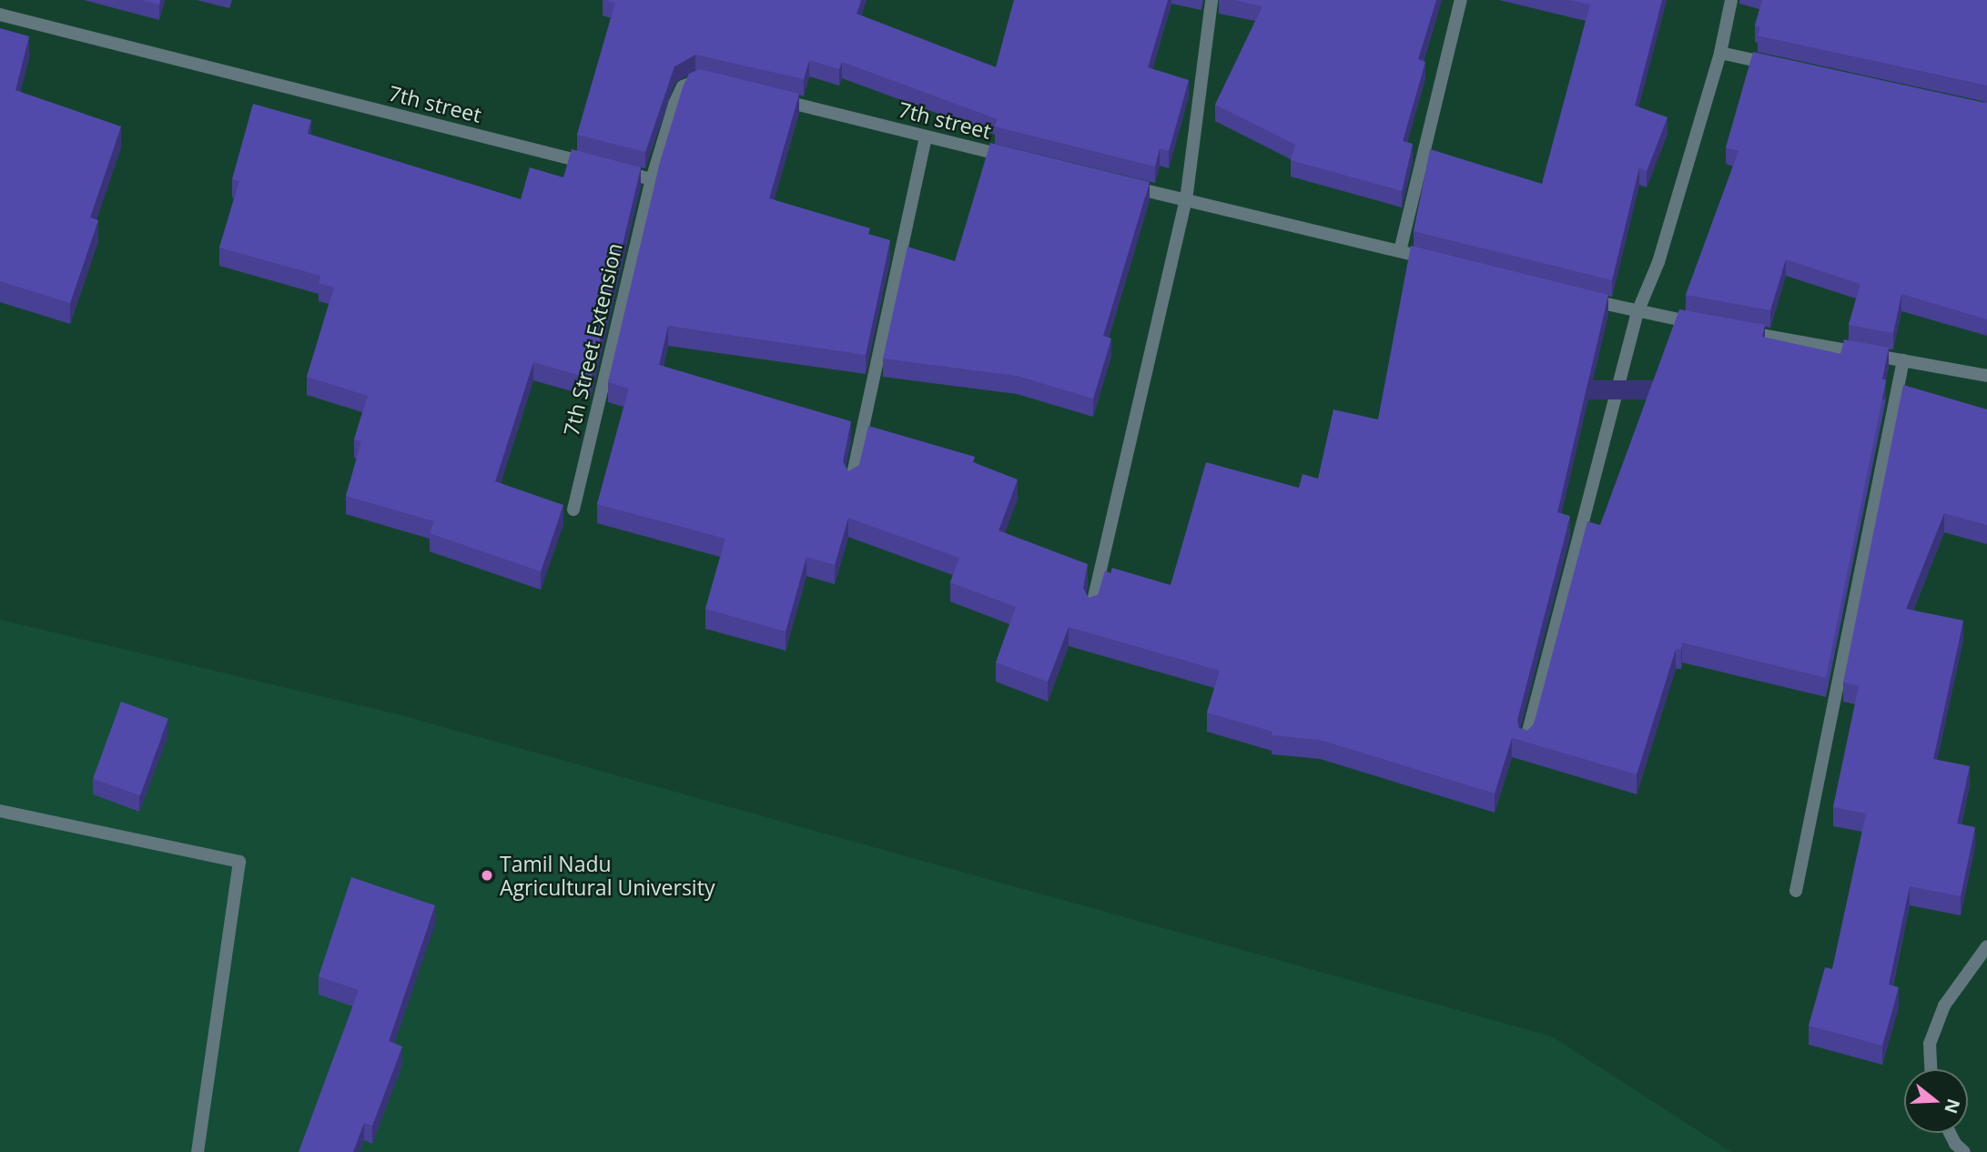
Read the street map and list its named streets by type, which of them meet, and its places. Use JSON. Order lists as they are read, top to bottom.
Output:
{
  "streets": {
    "street": ["7th street", "7th Street Extension"]
  },
  "crossings": [
    ["7th street", "7th Street Extension"]
  ],
  "places": ["Tamil Nadu Agricultural University"],
  "north": "right"
}
